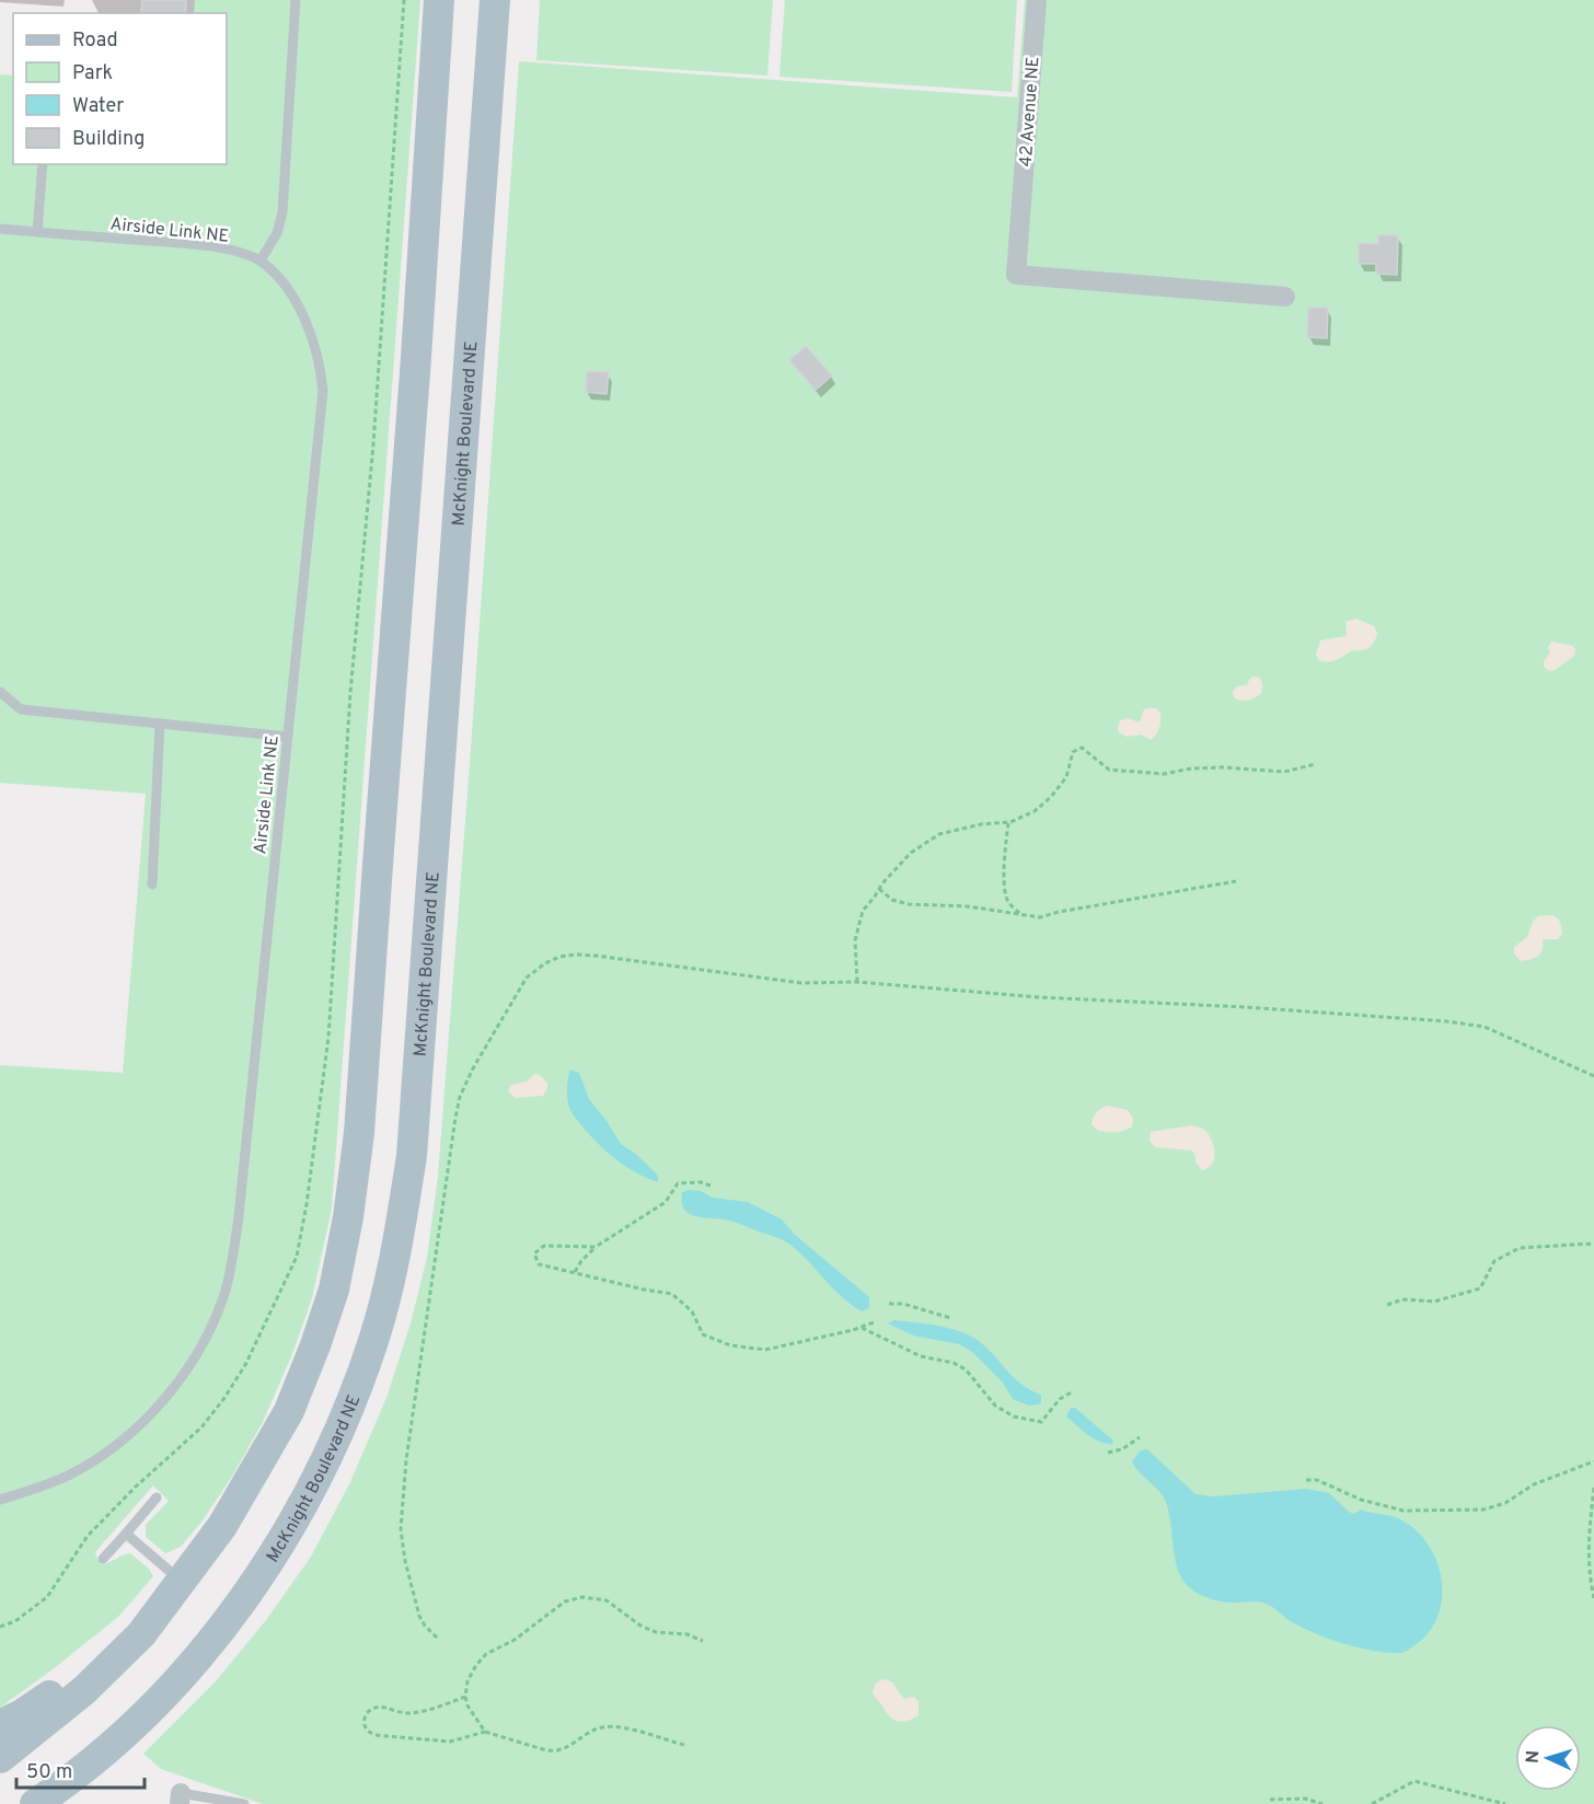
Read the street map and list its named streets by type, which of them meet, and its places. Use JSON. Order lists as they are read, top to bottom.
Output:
{
  "streets": {
    "main road": ["McKnight Boulevard NE"],
    "street": ["42 Avenue NE"],
    "lane": ["Airside Link NE"]
  },
  "legend": [
    "Road",
    "Park",
    "Water",
    "Building"
  ],
  "scale_bar": "50 m",
  "north": "left"
}
